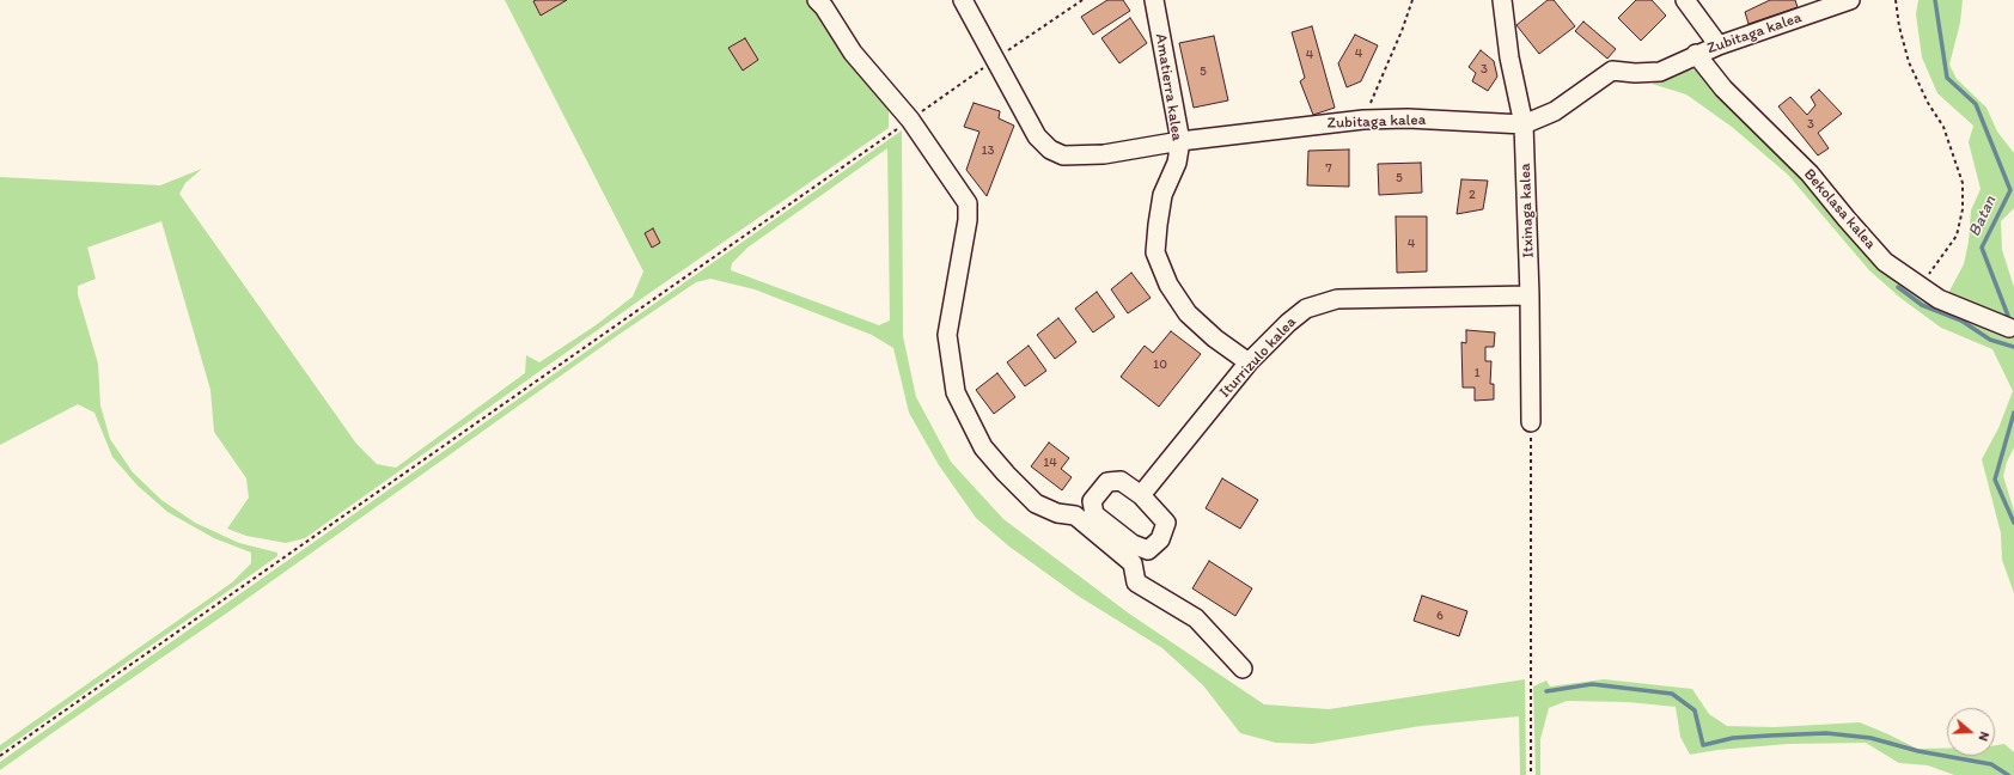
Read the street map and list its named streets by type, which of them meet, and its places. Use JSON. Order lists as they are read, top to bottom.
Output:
{
  "streets": {
    "street": [
      "Zubitaga kalea",
      "Amatierra kalea",
      "Bekolasa kalea",
      "Itxinaga kalea",
      "Iturrizulo kalea"
    ]
  },
  "crossings": [
    ["Zubitaga kalea", "Amatierra kalea"],
    ["Zubitaga kalea", "Bekolasa kalea"],
    ["Zubitaga kalea", "Itxinaga kalea"],
    ["Amatierra kalea", "Iturrizulo kalea"],
    ["Itxinaga kalea", "Iturrizulo kalea"]
  ],
  "water": ["Batan"],
  "house_numbers": [
    "4",
    "4",
    "3",
    "5",
    "3",
    "13",
    "7",
    "5",
    "2",
    "4",
    "10",
    "1",
    "14",
    "6"
  ],
  "north": "right"
}
